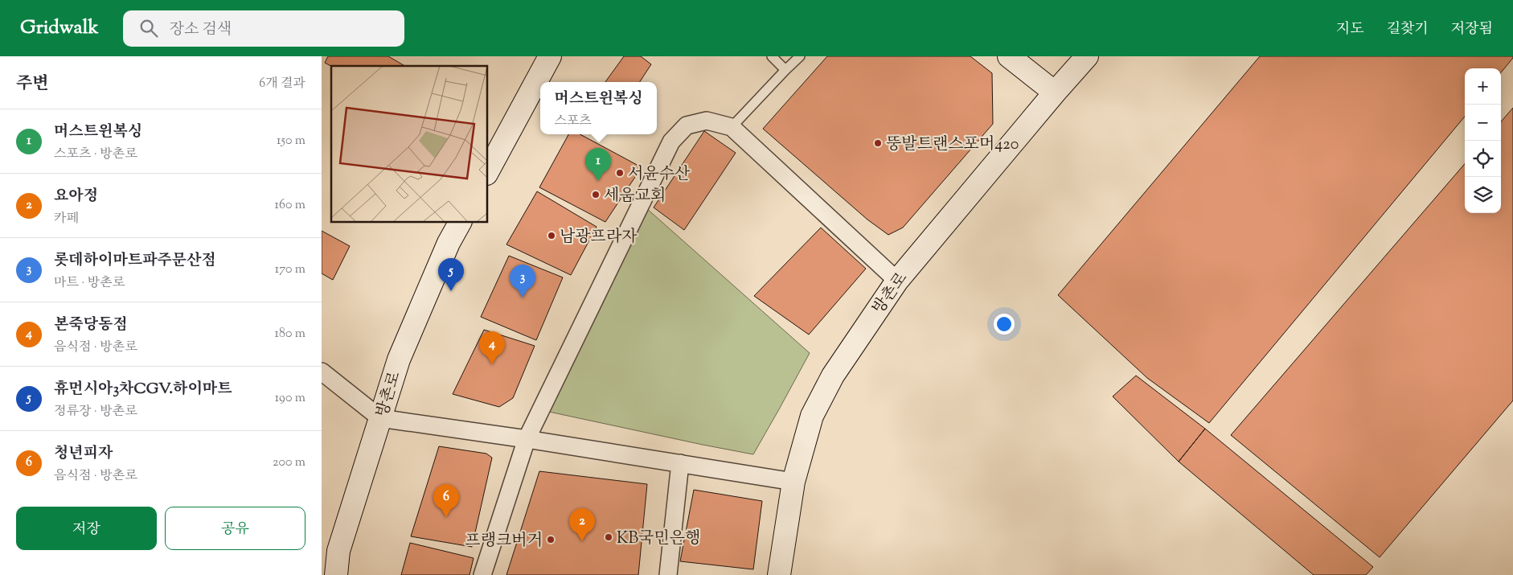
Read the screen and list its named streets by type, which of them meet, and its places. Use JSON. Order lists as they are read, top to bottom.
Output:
{
  "streets": {
    "street": ["방촌로"]
  },
  "places": [
    "뚱발트랜스포머420",
    "서윤수산",
    "세움교회",
    "남광프라자",
    "KB국민은행",
    "프랭크버거"
  ],
  "page": {
    "header": "Gridwalk",
    "search": "장소 검색",
    "nav": ["지도", "길찾기", "저장됨"],
    "heading": ["주변", "6개 결과"],
    "map_buttons": ["+", "−"],
    "popup": ["머스트윈복싱", "스포츠"],
    "list": [
      {
        "mark": "1",
        "name": "머스트윈복싱",
        "note": "스포츠 · 방촌로",
        "value": "150 m"
      },
      {
        "mark": "2",
        "name": "요아정",
        "note": "카페",
        "value": "160 m"
      },
      {
        "mark": "3",
        "name": "롯데하이마트파주문산점",
        "note": "마트 · 방촌로",
        "value": "170 m"
      },
      {
        "mark": "4",
        "name": "본죽당동점",
        "note": "음식점 · 방촌로",
        "value": "180 m"
      },
      {
        "mark": "5",
        "name": "휴먼시아3차CGV.하이마트",
        "note": "정류장 · 방촌로",
        "value": "190 m"
      },
      {
        "mark": "6",
        "name": "청년피자",
        "note": "음식점 · 방촌로",
        "value": "200 m"
      }
    ],
    "pins": [
      "1",
      "5",
      "3",
      "4",
      "6",
      "2"
    ],
    "buttons": ["저장", "공유"]
  }
}
